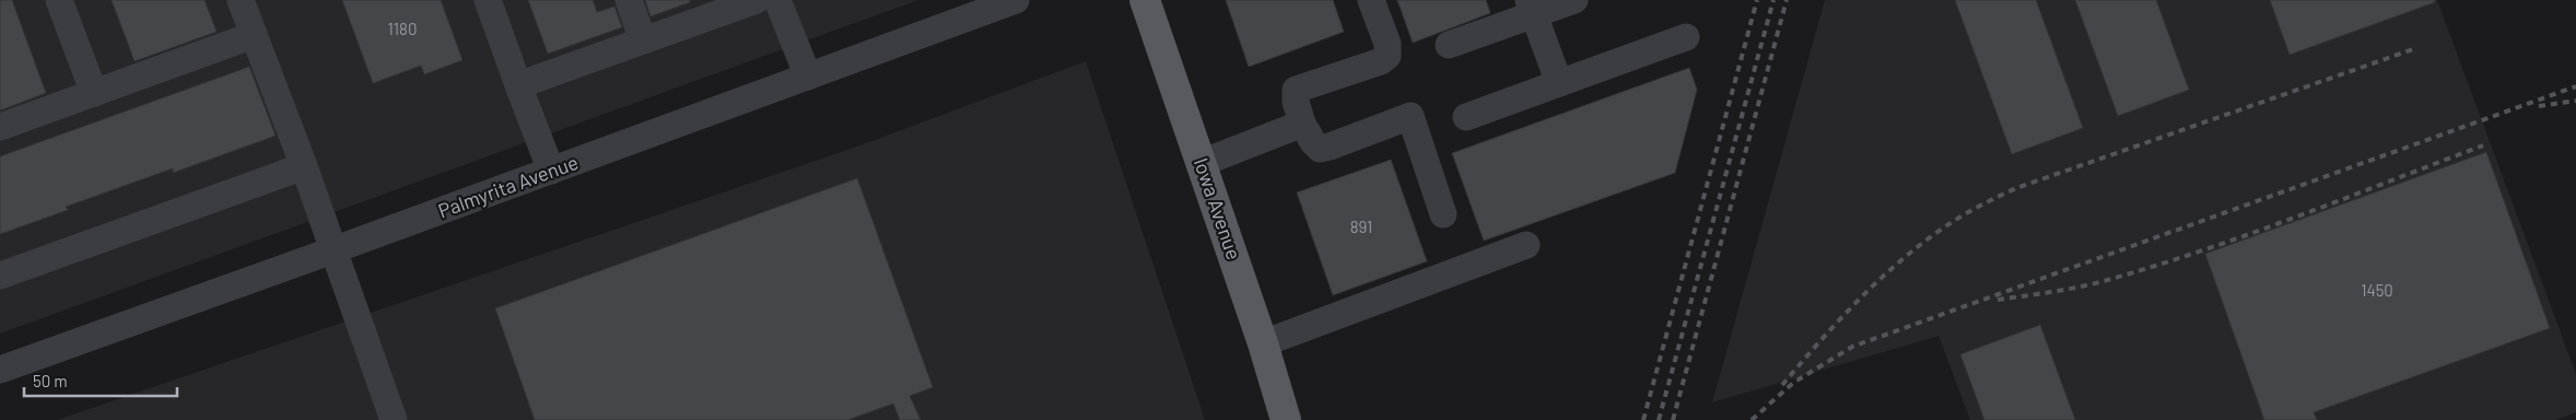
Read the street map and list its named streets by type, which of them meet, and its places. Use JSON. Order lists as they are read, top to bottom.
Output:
{
  "streets": {
    "main road": ["Iowa Avenue"],
    "street": ["Palmyrita Avenue"]
  },
  "house_numbers": ["1180", "891", "1450"],
  "scale_bar": "50 m"
}
